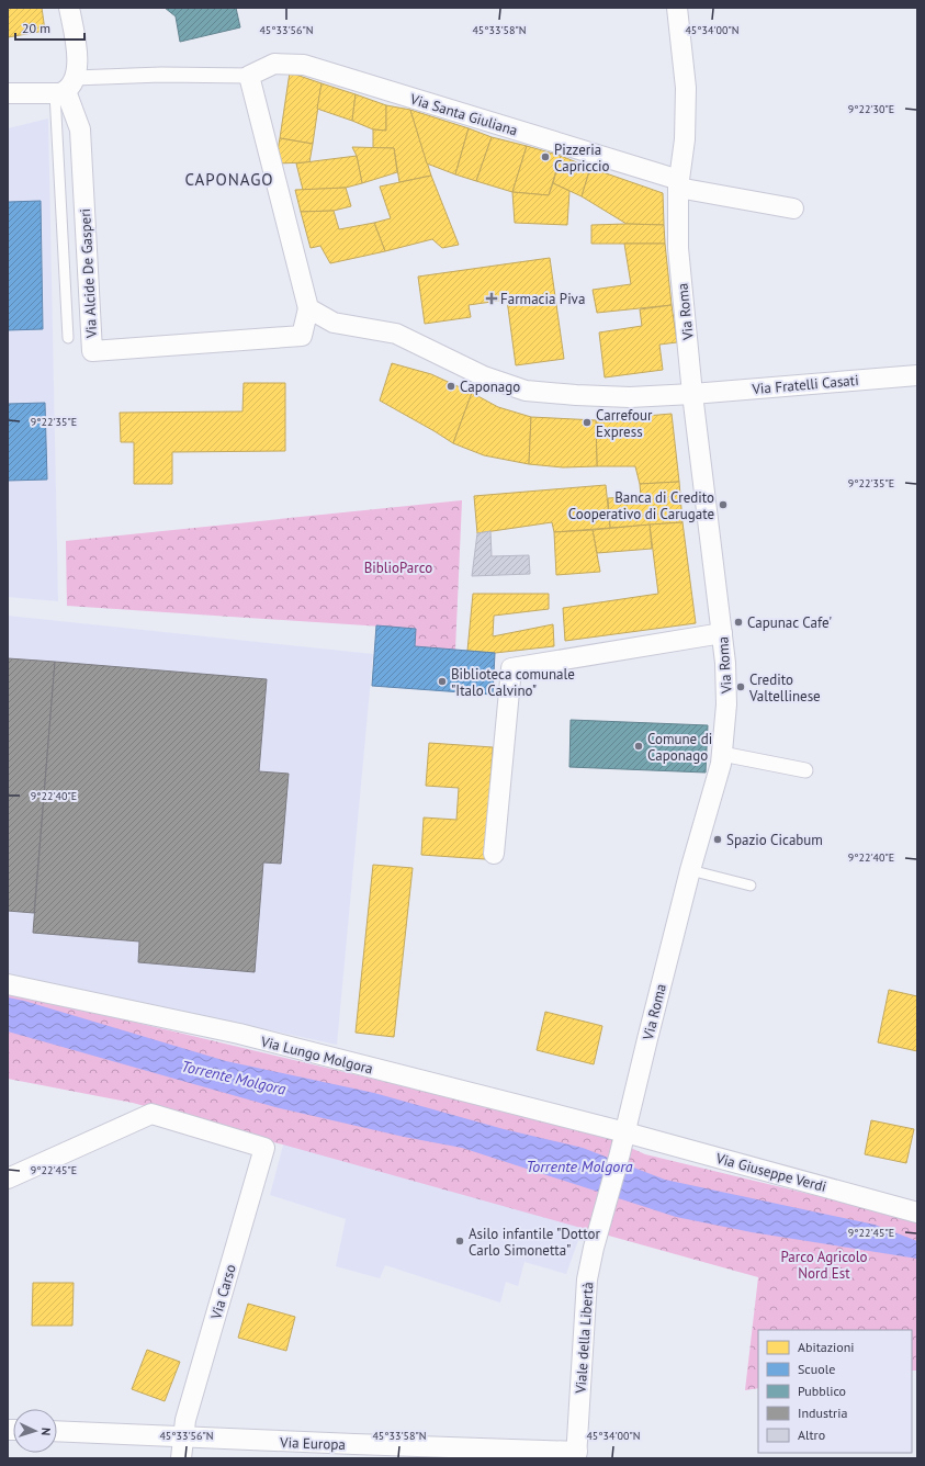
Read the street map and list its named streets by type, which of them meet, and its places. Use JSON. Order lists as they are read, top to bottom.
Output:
{
  "streets": {
    "street": [
      "Via Santa Giuliana",
      "Via Alcide De Gasperi",
      "Via Roma",
      "Via Fratelli Casati",
      "Via Lungo Molgora",
      "Via Giuseppe Verdi",
      "Via Carso",
      "Viale della Libertà",
      "Via Europa"
    ]
  },
  "crossings": [
    ["Via Santa Giuliana", "Via Alcide De Gasperi"],
    ["Via Santa Giuliana", "Via Roma"],
    ["Via Roma", "Via Fratelli Casati"],
    ["Via Roma", "Via Lungo Molgora"],
    ["Via Roma", "Via Giuseppe Verdi"],
    ["Via Roma", "Viale della Libertà"],
    ["Via Lungo Molgora", "Via Giuseppe Verdi"],
    ["Via Carso", "Via Europa"],
    ["Viale della Libertà", "Via Europa"]
  ],
  "districts": ["CAPONAGO"],
  "water": ["Torrente Molgora"],
  "parks": ["BiblioParco", "Parco Agricolo Nord Est"],
  "places": {
    "other": [
      "Pizzeria Capriccio",
      "Caponago",
      "Carrefour Express",
      "Banca di Credito Cooperativo di Carugate",
      "Capunac Cafe'",
      "Biblioteca comunale \"Italo Calvino\"",
      "Credito Valtellinese",
      "Comune di Caponago",
      "Spazio Cicabum",
      "Asilo infantile \"Dottor Carlo Simonetta\""
    ],
    "health": ["Farmacia Piva"]
  },
  "legend": [
    "Abitazioni",
    "Scuole",
    "Pubblico",
    "Industria",
    "Altro"
  ],
  "scale_bar": "20 m",
  "north": "right",
  "coordinates": [
    "45°33'56\"N",
    "45°33'58\"N",
    "45°34'00\"N",
    "9°22'30\"E",
    "9°22'35\"E",
    "9°22'40\"E",
    "9°22'45\"E"
  ]
}
